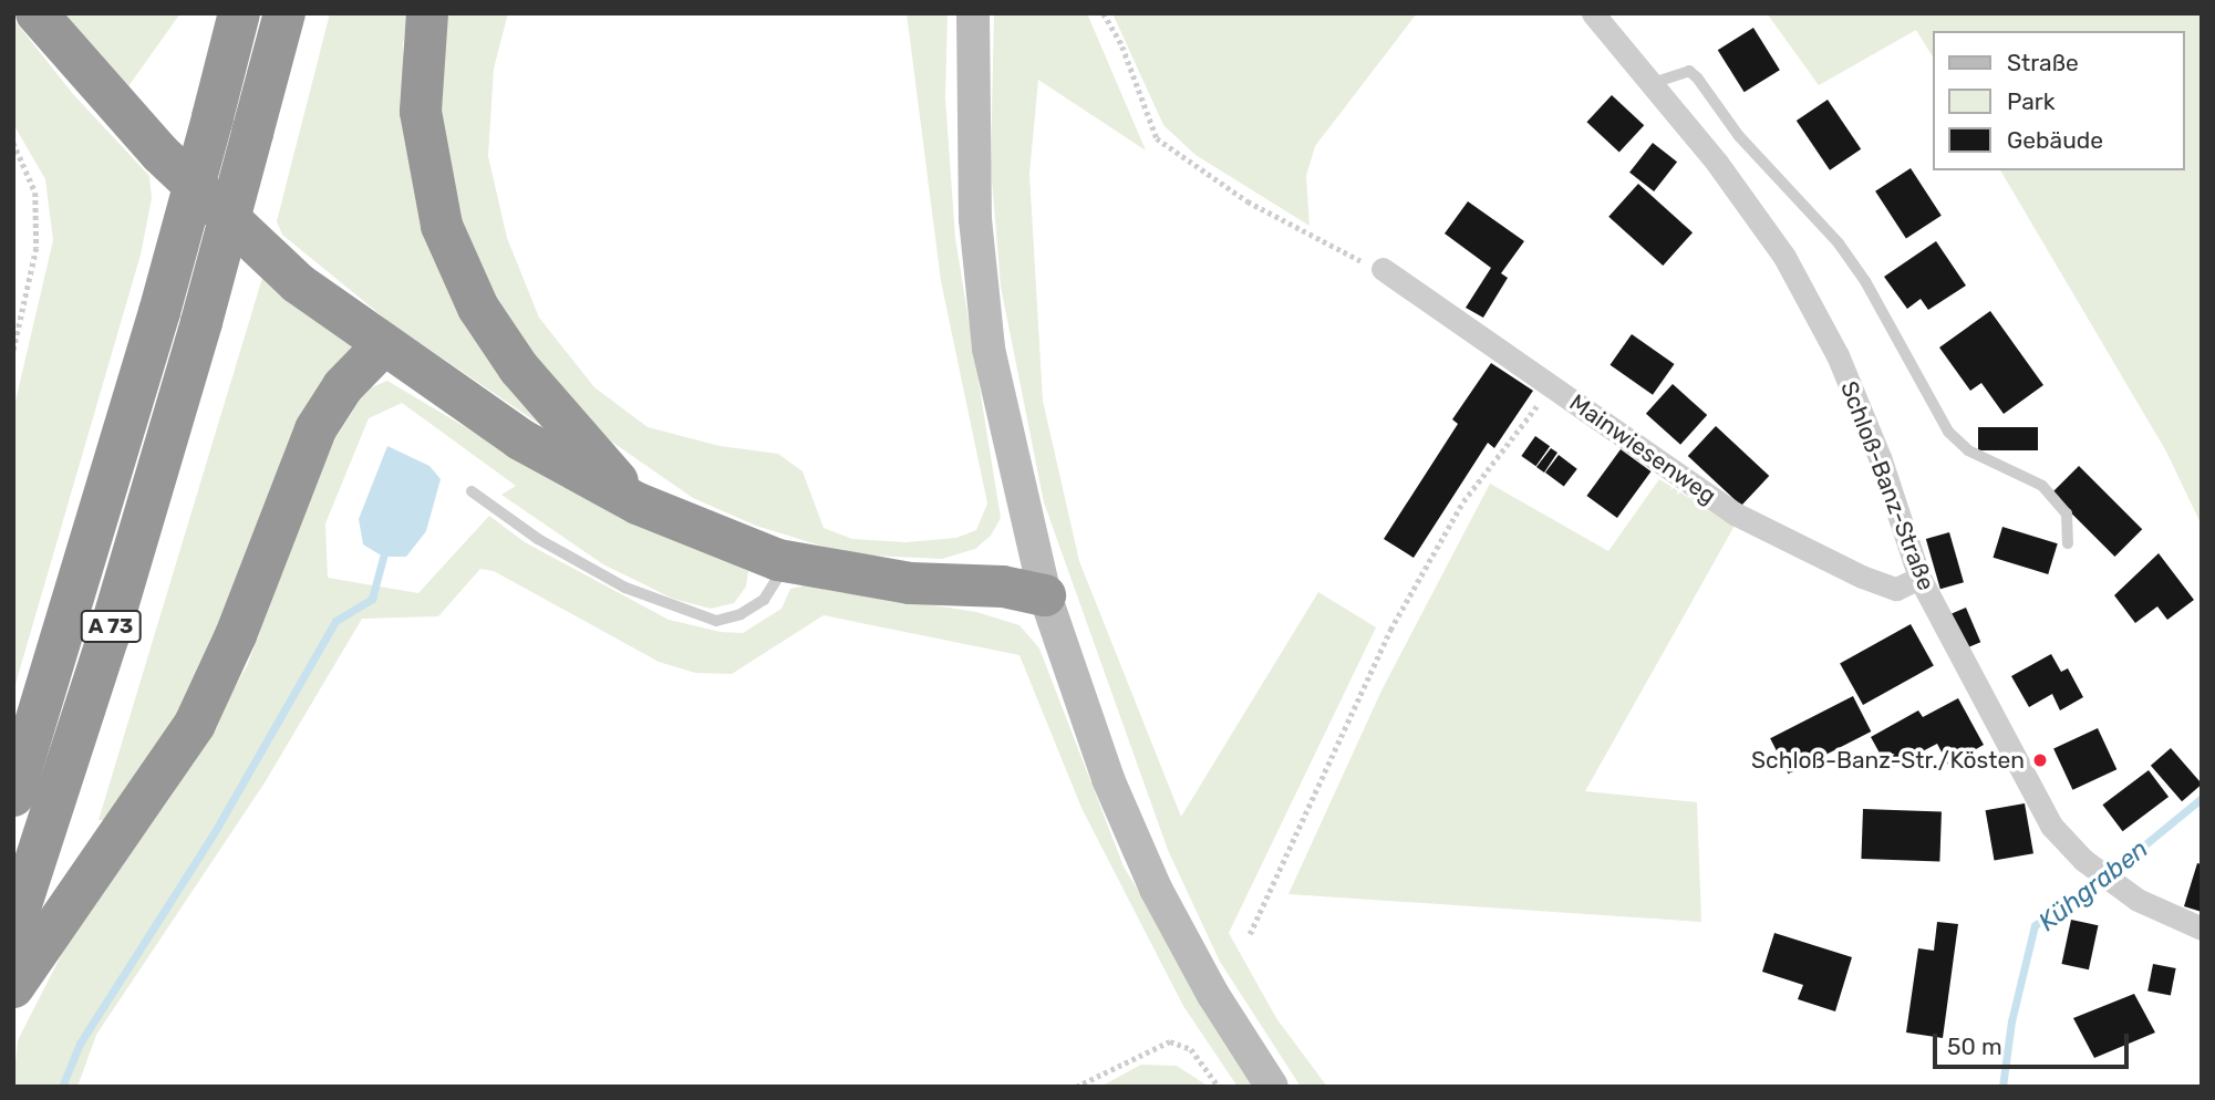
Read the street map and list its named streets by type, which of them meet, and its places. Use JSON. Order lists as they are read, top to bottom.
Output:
{
  "streets": {
    "highway": ["A 73"],
    "street": ["Mainwiesenweg", "Schloß-Banz-Straße"]
  },
  "crossings": [
    ["Mainwiesenweg", "Schloß-Banz-Straße"]
  ],
  "water": ["Kühgraben"],
  "places": ["Schloß-Banz-Str./Kösten"],
  "legend": ["Straße", "Park", "Gebäude"],
  "scale_bar": "50 m"
}
